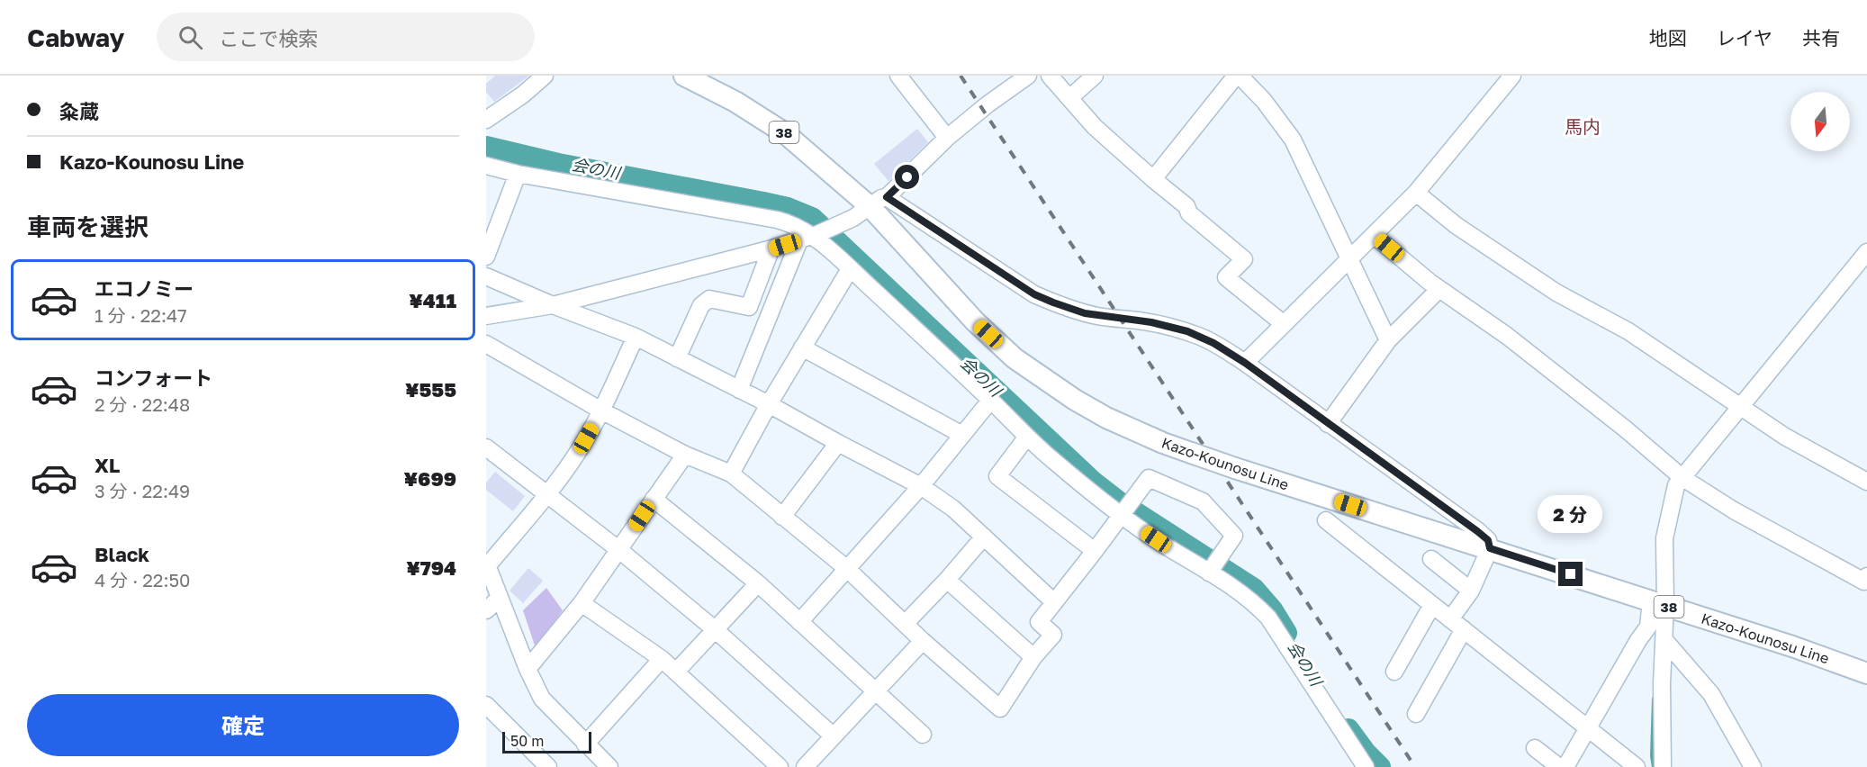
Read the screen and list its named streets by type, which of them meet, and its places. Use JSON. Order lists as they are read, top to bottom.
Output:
{
  "streets": {
    "main road": ["38", "Kazo-Kounosu Line"]
  },
  "districts": ["馬内"],
  "water": ["会の川"],
  "scale_bar": "50 m",
  "north": "bottom",
  "page": {
    "header": "Cabway",
    "search": "ここで検索",
    "nav": ["地図", "レイヤ", "共有"],
    "banner": ["粂蔵", "Kazo-Kounosu Line"],
    "heading": "車両を選択",
    "list": [
      {
        "name": "エコノミー",
        "note": "1 分 · 22:47",
        "value": "¥411"
      },
      {
        "name": "コンフォート",
        "note": "2 分 · 22:48",
        "value": "¥555"
      },
      {
        "name": "XL",
        "note": "3 分 · 22:49",
        "value": "¥699"
      },
      {
        "name": "Black",
        "note": "4 分 · 22:50",
        "value": "¥794"
      }
    ],
    "bubble": "2 分",
    "buttons": "確定",
    "scale": "50 m"
  }
}
